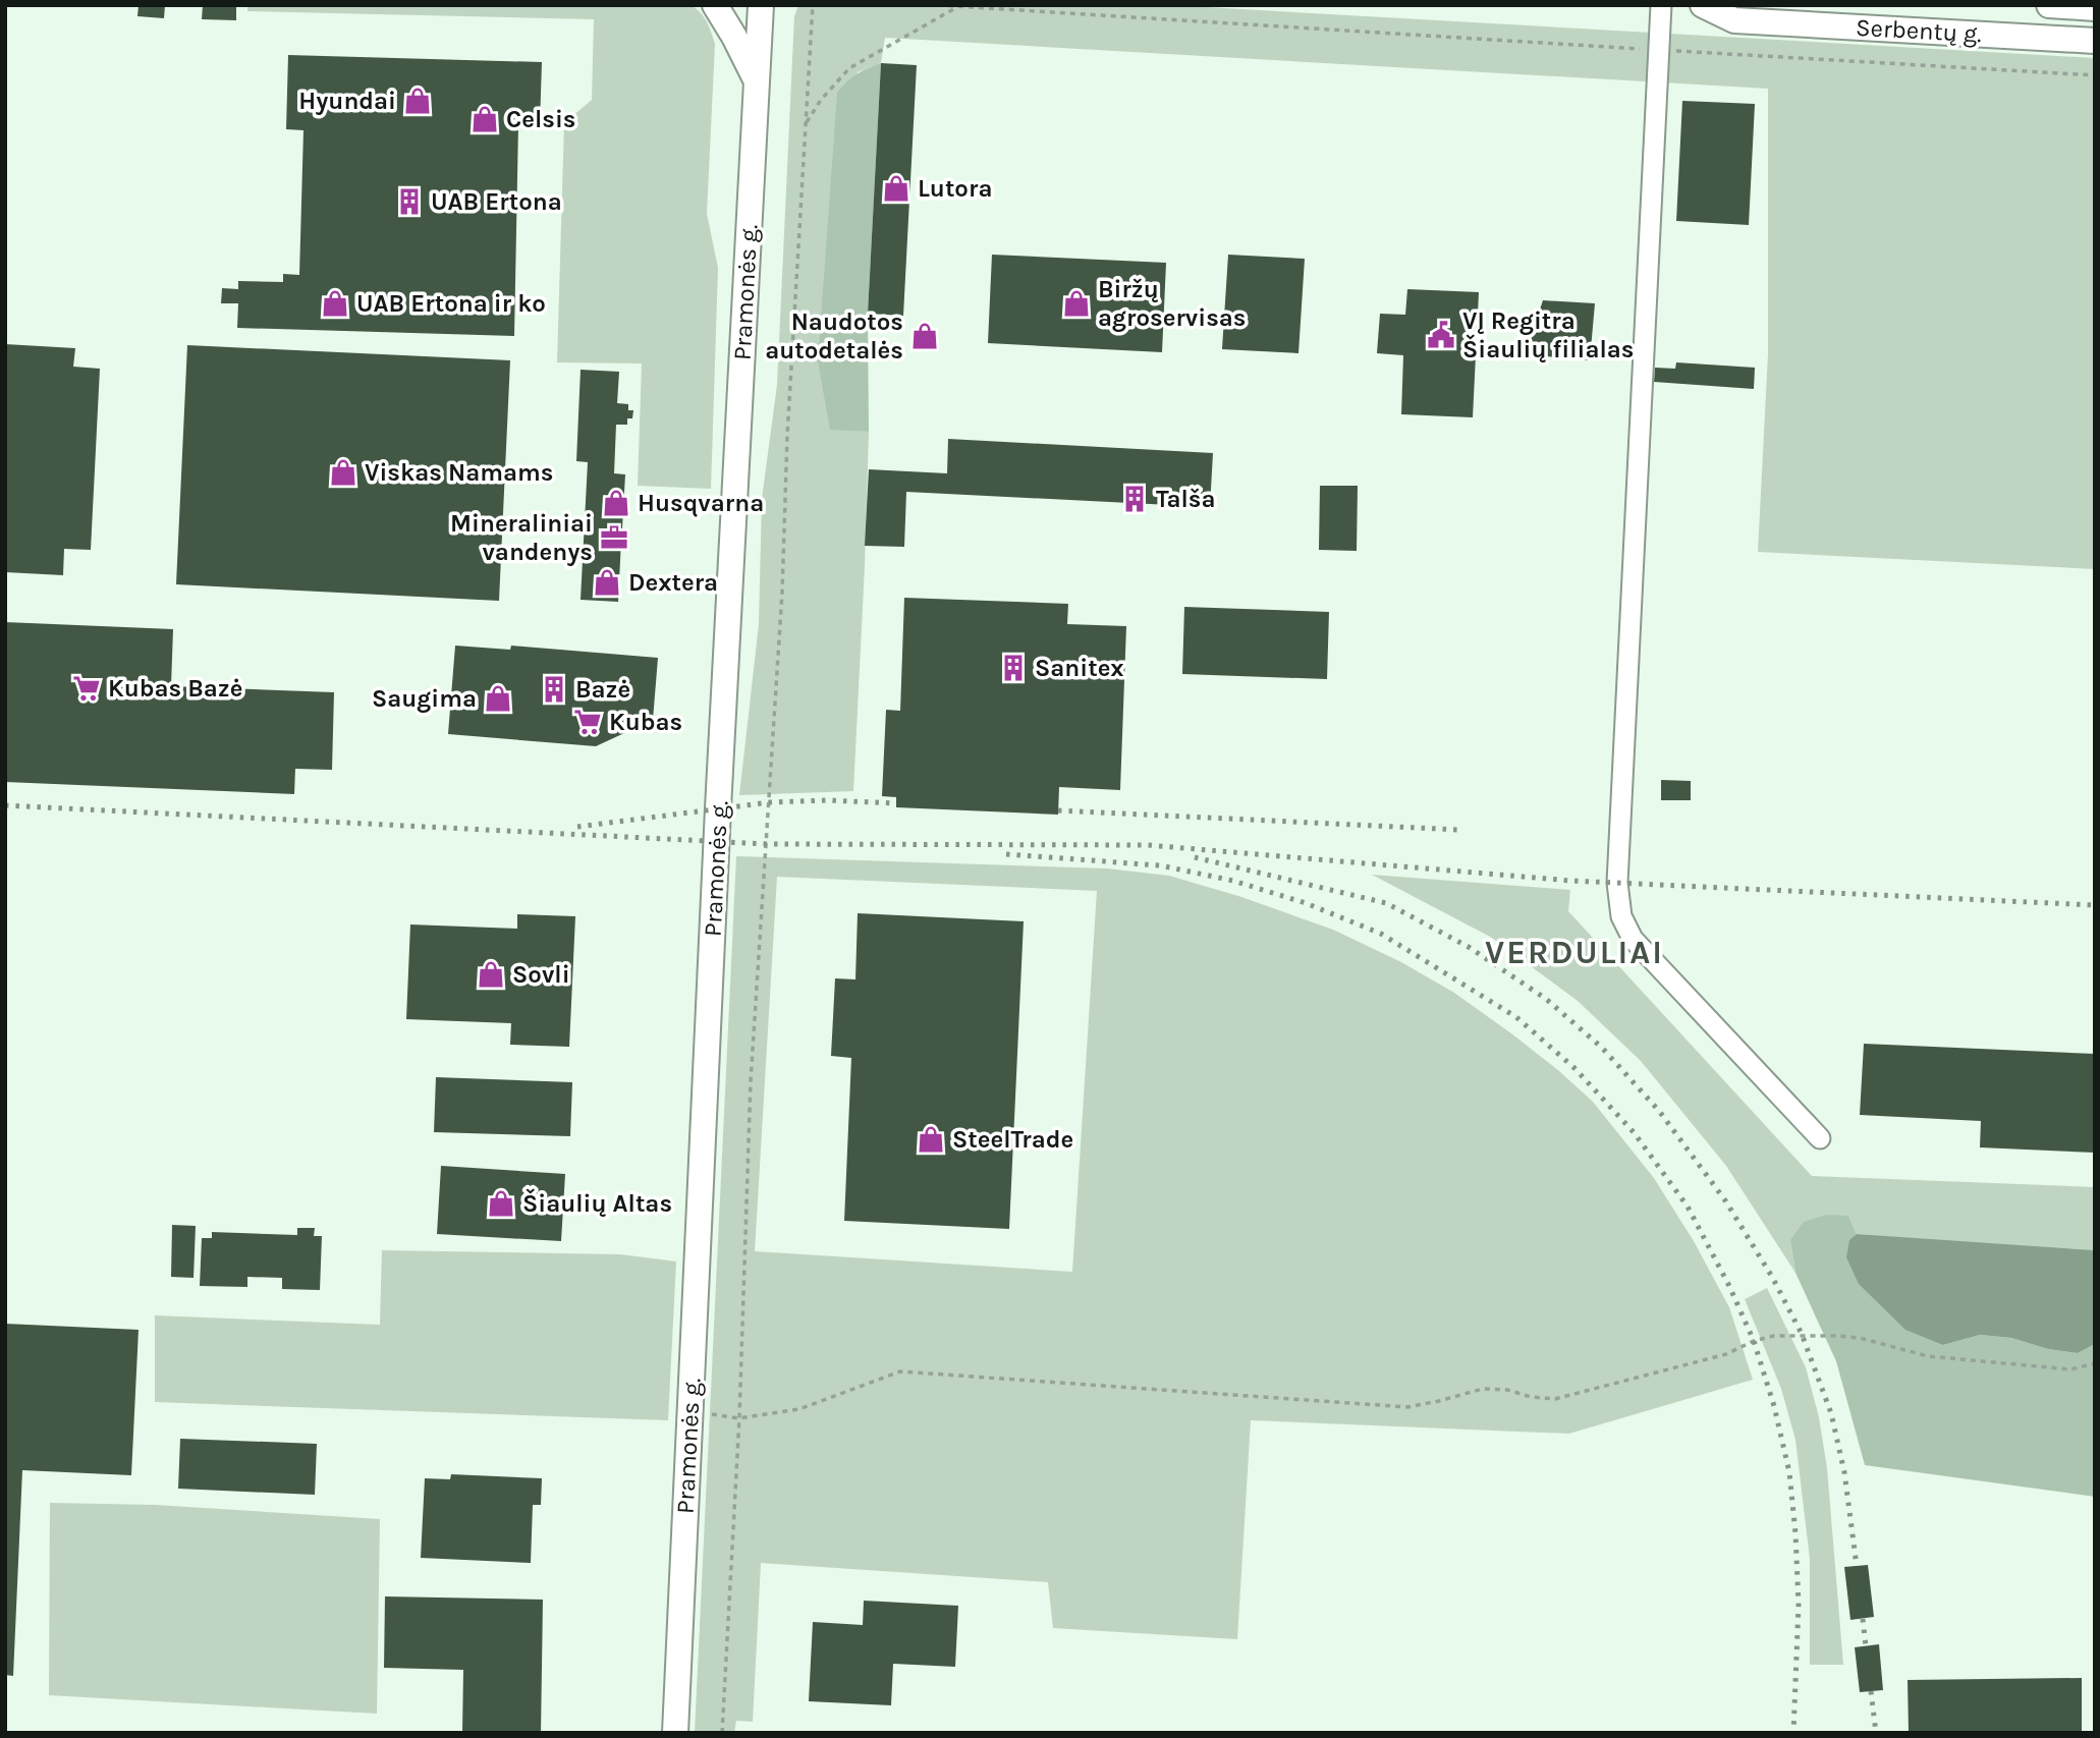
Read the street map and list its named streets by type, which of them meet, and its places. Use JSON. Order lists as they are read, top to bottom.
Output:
{
  "streets": {
    "main road": ["Serbentų g.", "Pramonės g."]
  },
  "districts": ["VERDULIAI"],
  "places": {
    "shop": [
      "Hyundai",
      "Celsis",
      "Lutora",
      "UAB Ertona ir ko",
      "Biržų agroservisas",
      "Naudotos autodetalės",
      "Viskas Namams",
      "Husqvarna",
      "Dextera",
      "Saugima",
      "Sovli",
      "SteelTrade",
      "Šiaulių Altas"
    ],
    "building": [
      "UAB Ertona",
      "Talša",
      "Sanitex",
      "Bazė"
    ],
    "public building": ["VĮ Regitra Šiaulių filialas"],
    "office": ["Mineraliniai vandenys"],
    "supermarket": ["Kubas Bazė", "Kubas"]
  }
}
